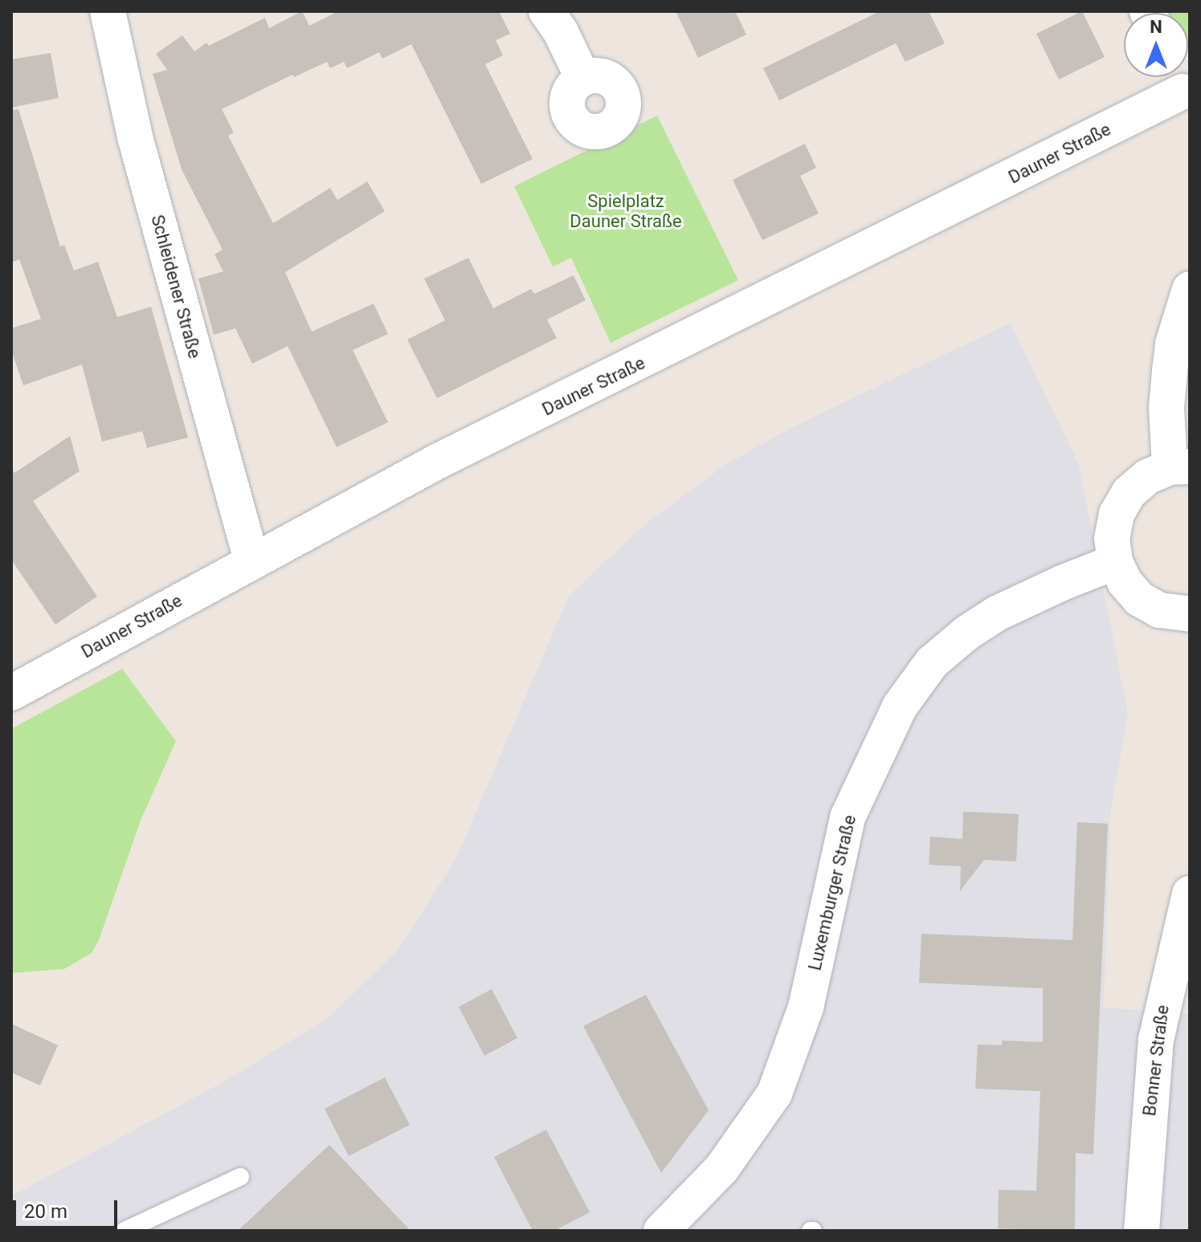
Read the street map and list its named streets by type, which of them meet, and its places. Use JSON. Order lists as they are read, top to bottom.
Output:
{
  "streets": {
    "street": [
      "Dauner Straße",
      "Schleidener Straße",
      "Luxemburger Straße",
      "Bonner Straße"
    ]
  },
  "crossings": [
    ["Dauner Straße", "Schleidener Straße"]
  ],
  "parks": ["Spielplatz Dauner Straße"],
  "scale_bar": "20 m",
  "north": "top"
}
